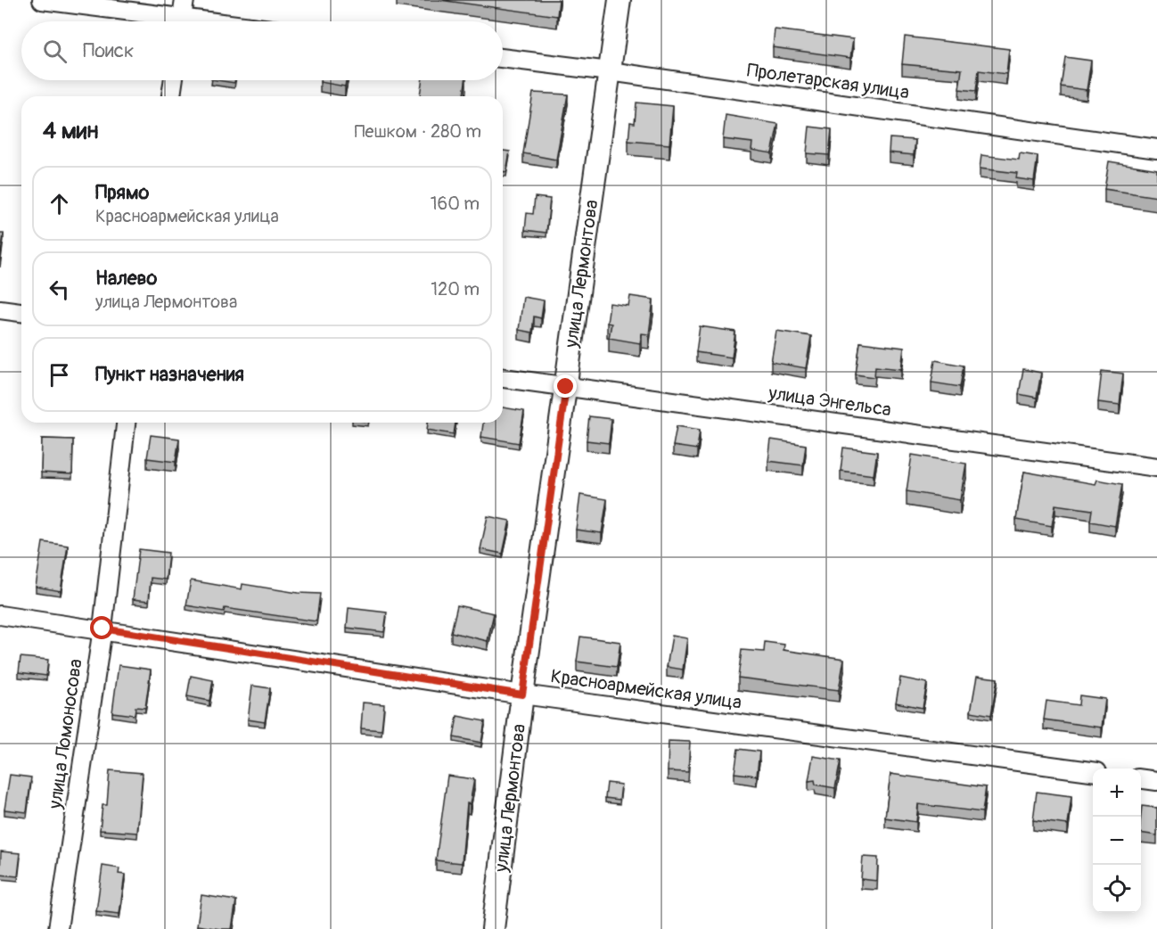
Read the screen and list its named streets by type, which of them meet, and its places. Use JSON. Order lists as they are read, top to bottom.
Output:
{
  "streets": {
    "street": [
      "Пролетарская улица",
      "улица Лермонтова",
      "улица Энгельса",
      "Красноармейская улица",
      "улица Ломоносова"
    ]
  },
  "crossings": [
    ["Пролетарская улица", "улица Лермонтова"],
    ["улица Лермонтова", "улица Энгельса"],
    ["улица Лермонтова", "Красноармейская улица"],
    ["Красноармейская улица", "улица Ломоносова"]
  ],
  "page": {
    "search": "Поиск",
    "heading": ["4 мин", "Пешком · 280 m"],
    "list": [
      ["Прямо", "Красноармейская улица", "160 m"],
      ["Налево", "улица Лермонтова", "120 m"],
      "Пункт назначения"
    ],
    "map_buttons": ["+", "−"]
  }
}
